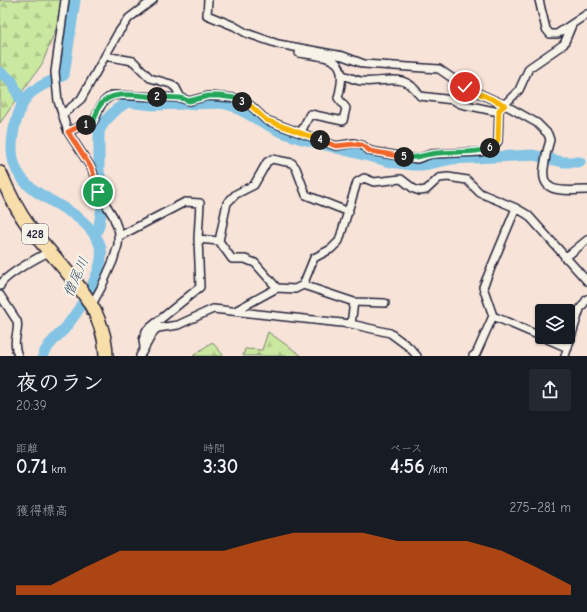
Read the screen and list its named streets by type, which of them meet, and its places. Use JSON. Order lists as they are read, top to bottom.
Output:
{
  "streets": {
    "highway": ["428"]
  },
  "water": ["僧尾川"],
  "page": {
    "pins": [
      "2",
      "3",
      "1",
      "4",
      "6",
      "5"
    ],
    "heading": ["夜のラン", "20:39"],
    "stats": [
      ["距離", "0.71 km"],
      ["時間", "3:30"],
      ["ペース", "4:56 /km"]
    ],
    "chart": ["獲得標高", "275–281 m"]
  }
}
